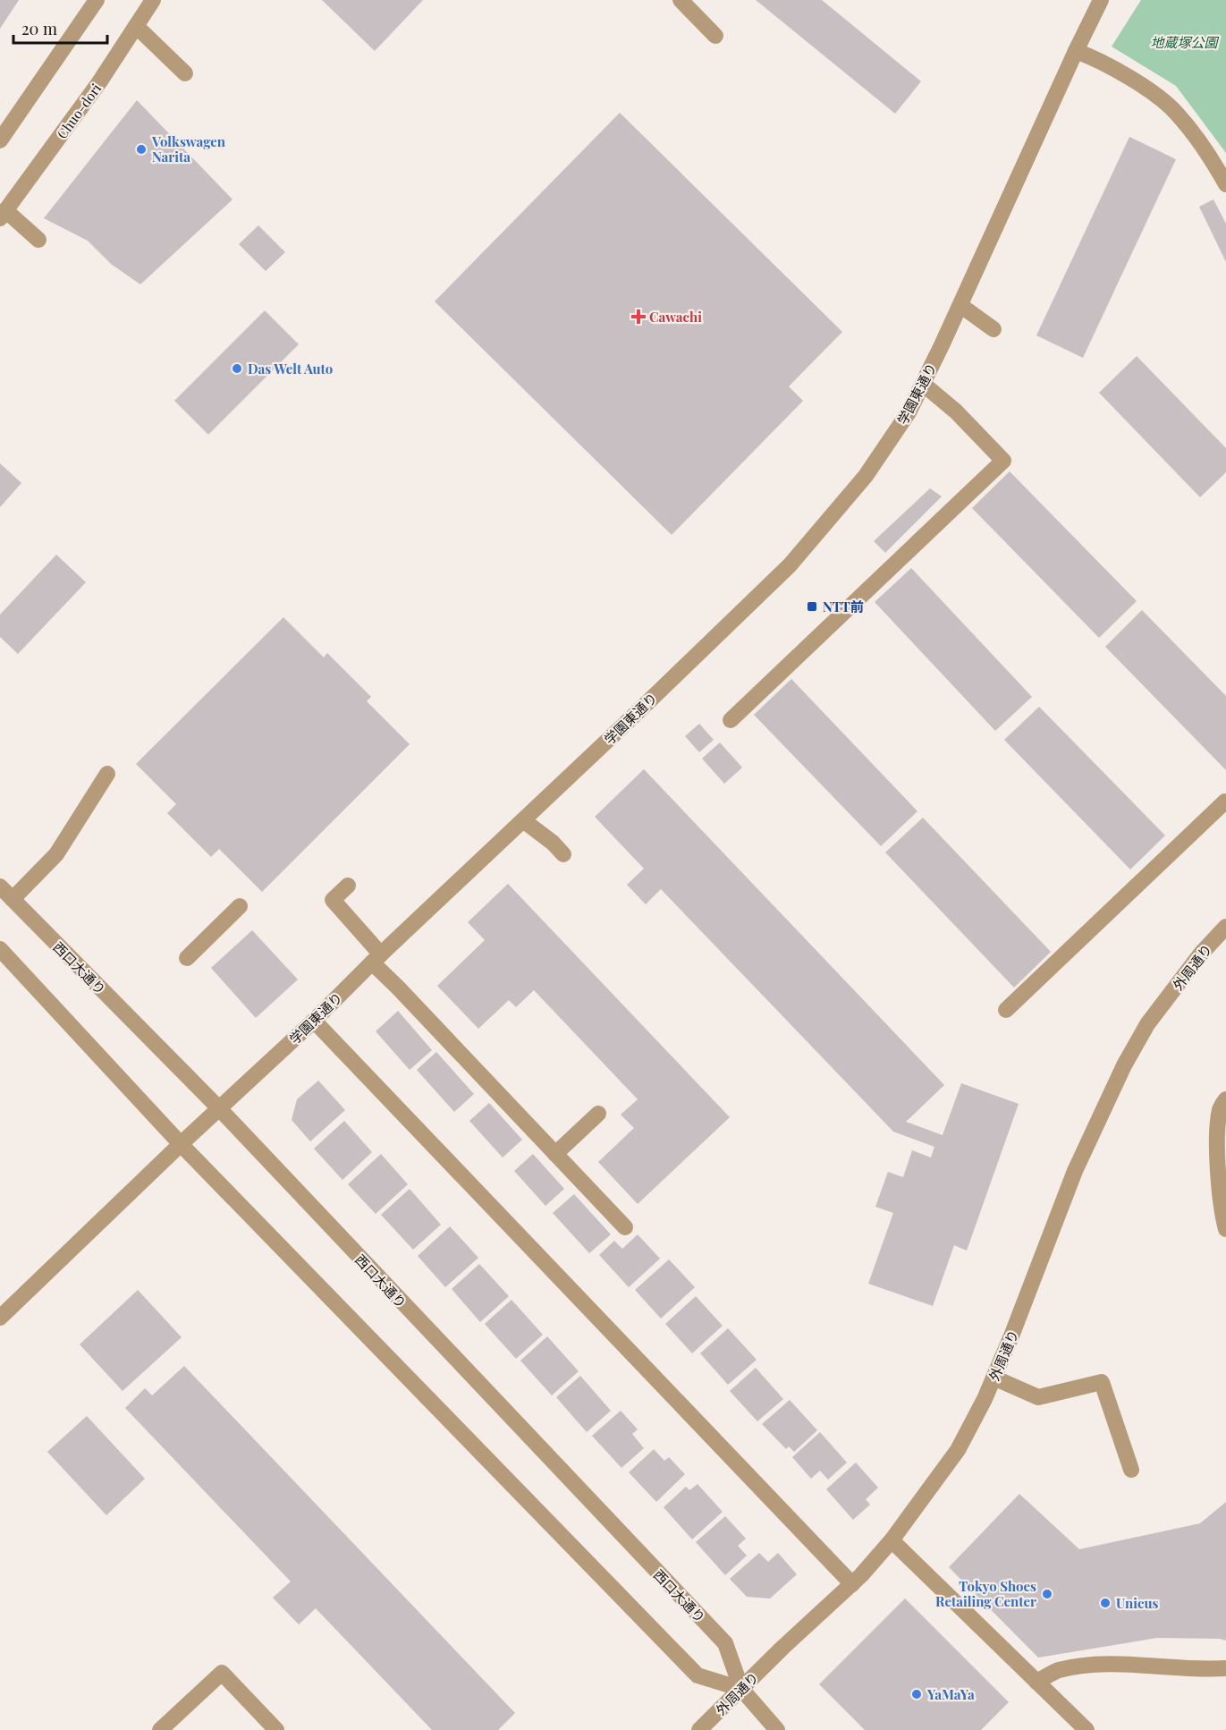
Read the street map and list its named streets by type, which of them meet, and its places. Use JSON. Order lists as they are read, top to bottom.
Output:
{
  "streets": {
    "street": [
      "Chuo-dori",
      "学園東通り",
      "外周通り",
      "西口大通り"
    ]
  },
  "crossings": [
    ["学園東通り", "西口大通り"],
    ["外周通り", "西口大通り"]
  ],
  "parks": ["地蔵塚公園"],
  "places": {
    "other": [
      "Volkswagen Narita",
      "Das Welt Auto",
      "Tokyo Shoes Retailing Center",
      "Unicus",
      "YaMaYa"
    ],
    "health": ["Cawachi"],
    "transit": ["NTT前"]
  },
  "scale_bar": "20 m"
}
